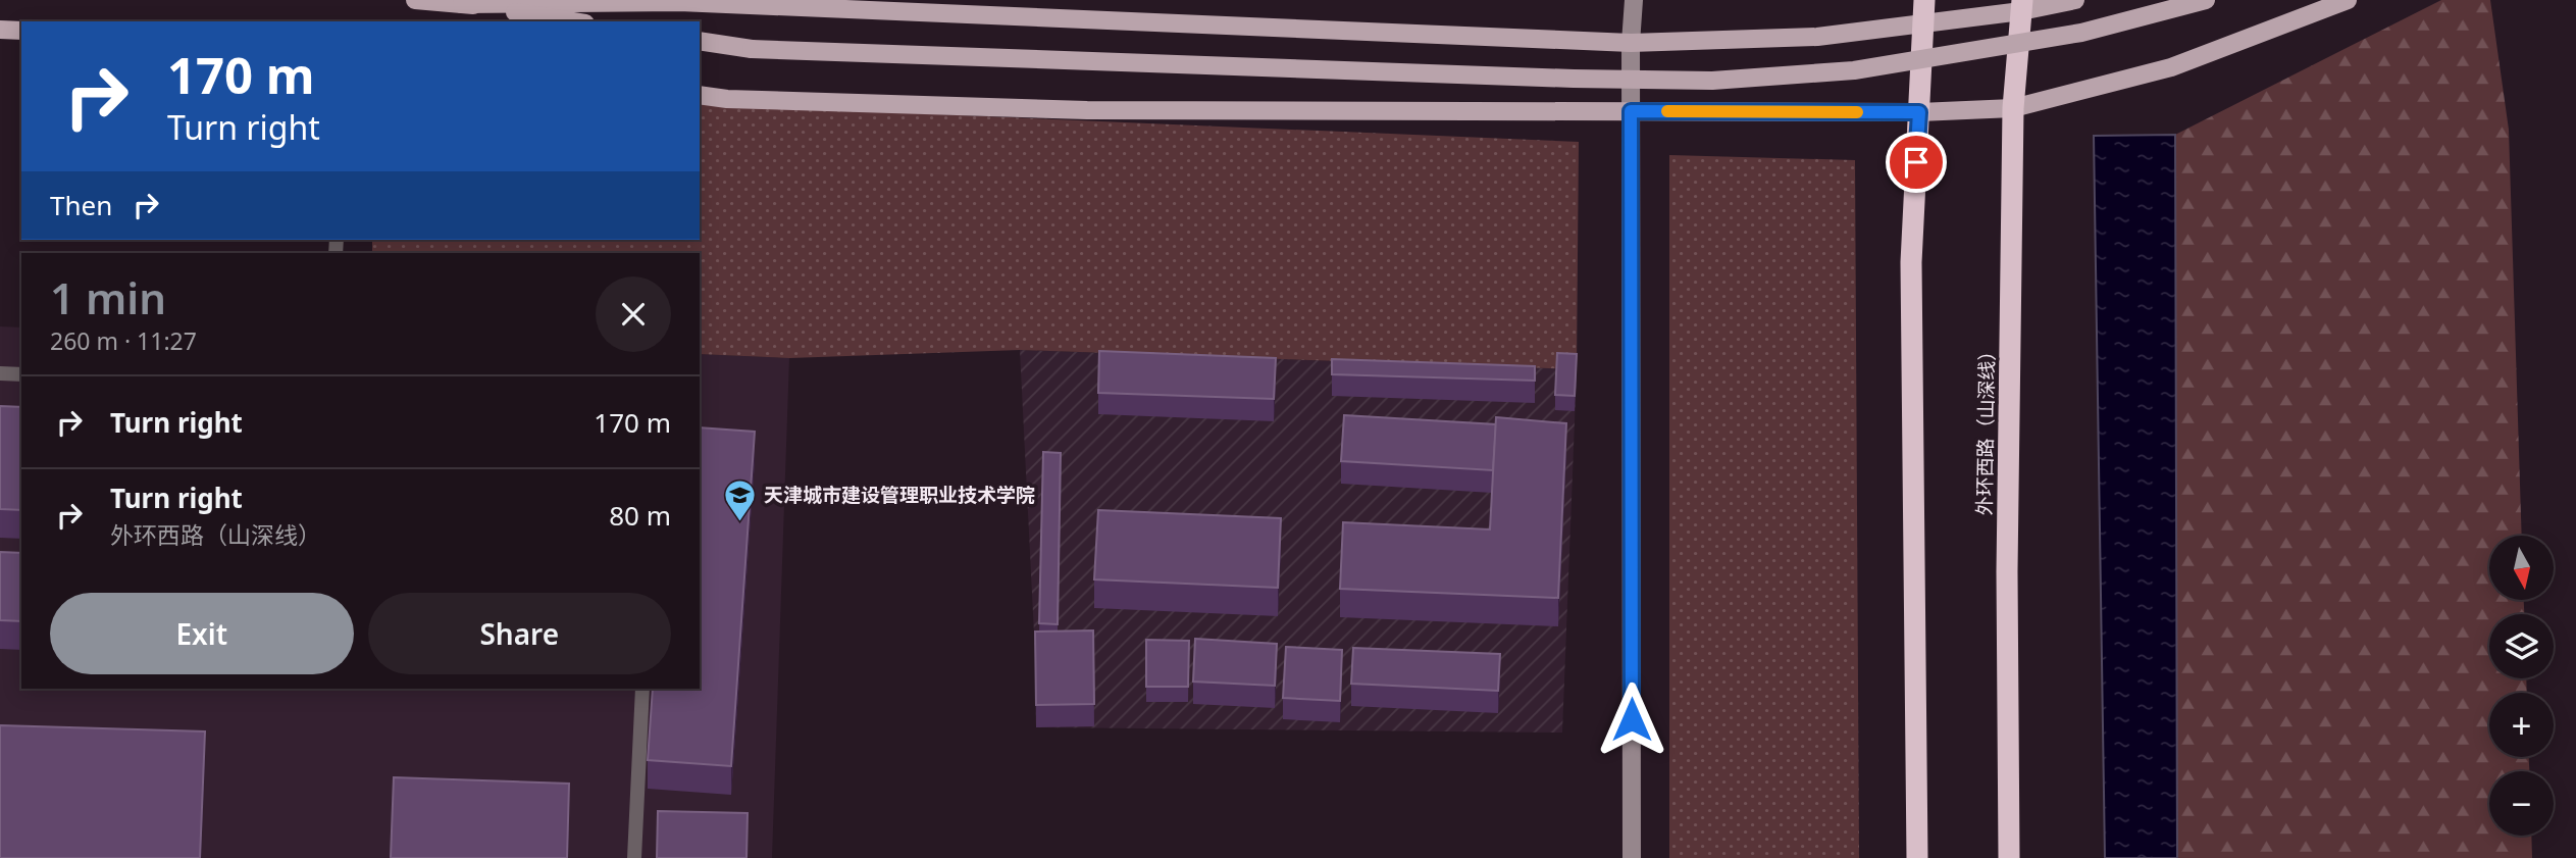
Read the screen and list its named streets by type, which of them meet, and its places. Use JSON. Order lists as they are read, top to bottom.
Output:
{
  "streets": {
    "highway": ["外环西路（山深线）"]
  },
  "places": {
    "school or university": ["天津城市建设管理职业技术学院"]
  },
  "north": "bottom",
  "page": {
    "turn": ["170 m", "Turn right"],
    "then": "Then",
    "heading": ["1 min", "260 m · 11:27"],
    "list": [
      {
        "name": "Turn right",
        "value": "170 m"
      },
      {
        "name": "Turn right",
        "note": "外环西路（山深线）",
        "value": "80 m"
      }
    ],
    "map_buttons": ["+", "−"],
    "buttons": ["Exit", "Share"]
  }
}
